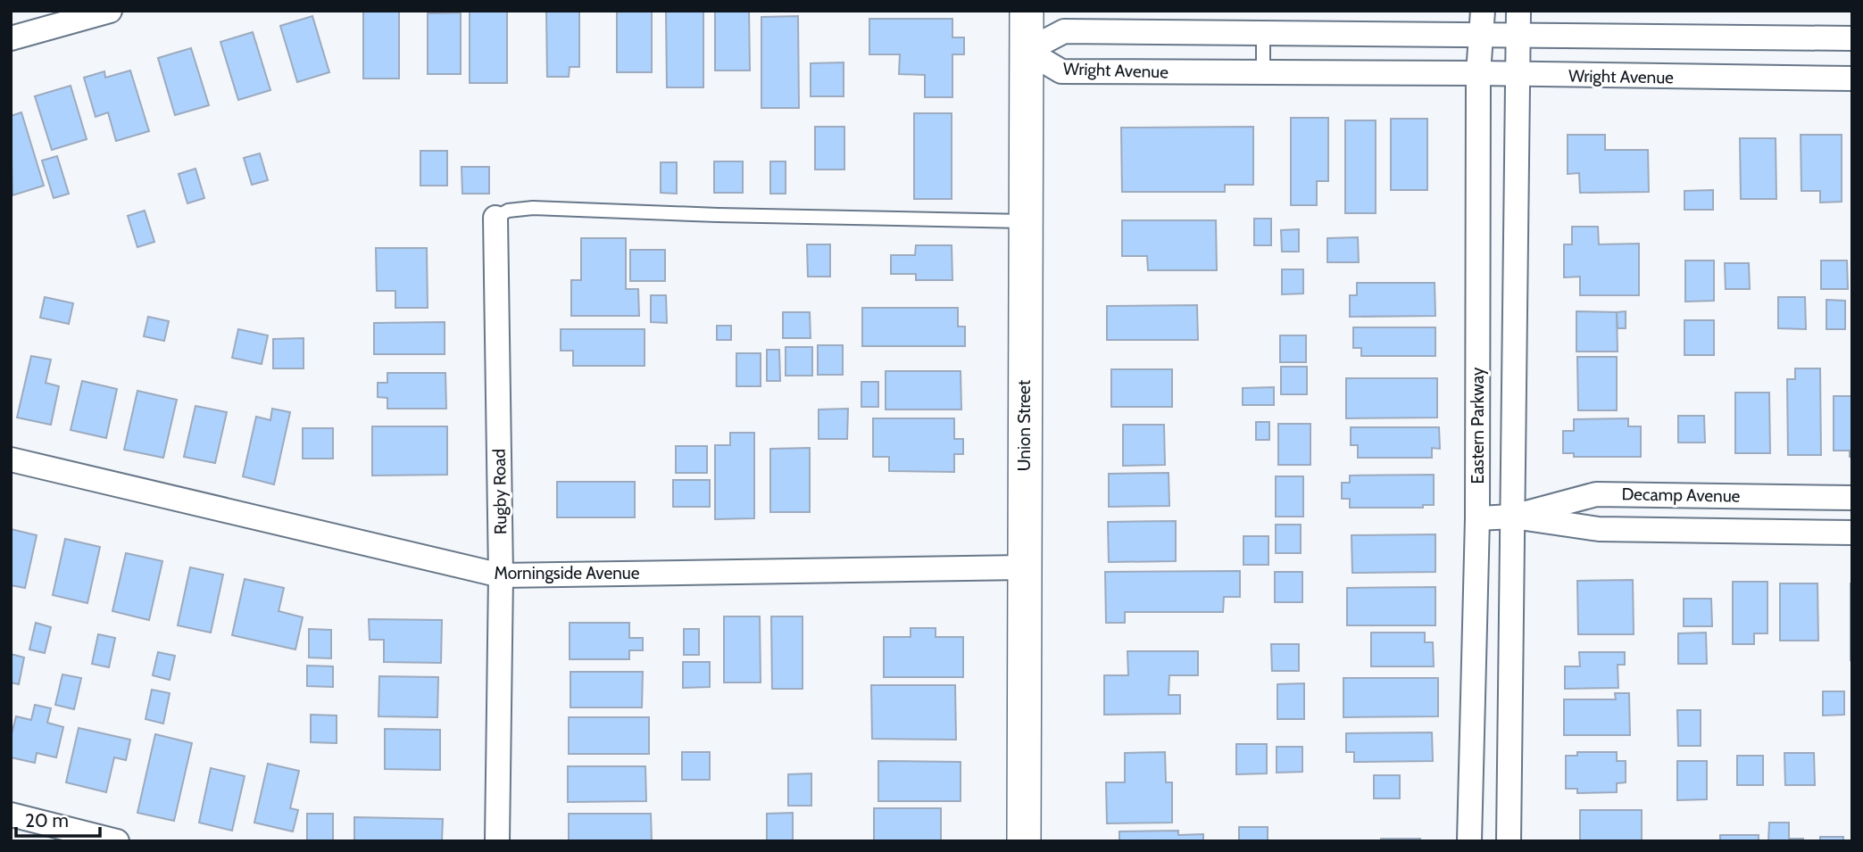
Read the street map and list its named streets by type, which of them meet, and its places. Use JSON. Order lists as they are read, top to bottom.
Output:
{
  "streets": {
    "main road": ["Union Street"],
    "street": [
      "Wright Avenue",
      "Eastern Parkway",
      "Rugby Road",
      "Decamp Avenue",
      "Morningside Avenue"
    ]
  },
  "crossings": [
    ["Wright Avenue", "Union Street"],
    ["Wright Avenue", "Eastern Parkway"],
    ["Union Street", "Morningside Avenue"],
    ["Eastern Parkway", "Decamp Avenue"],
    ["Rugby Road", "Morningside Avenue"]
  ],
  "scale_bar": "20 m"
}
